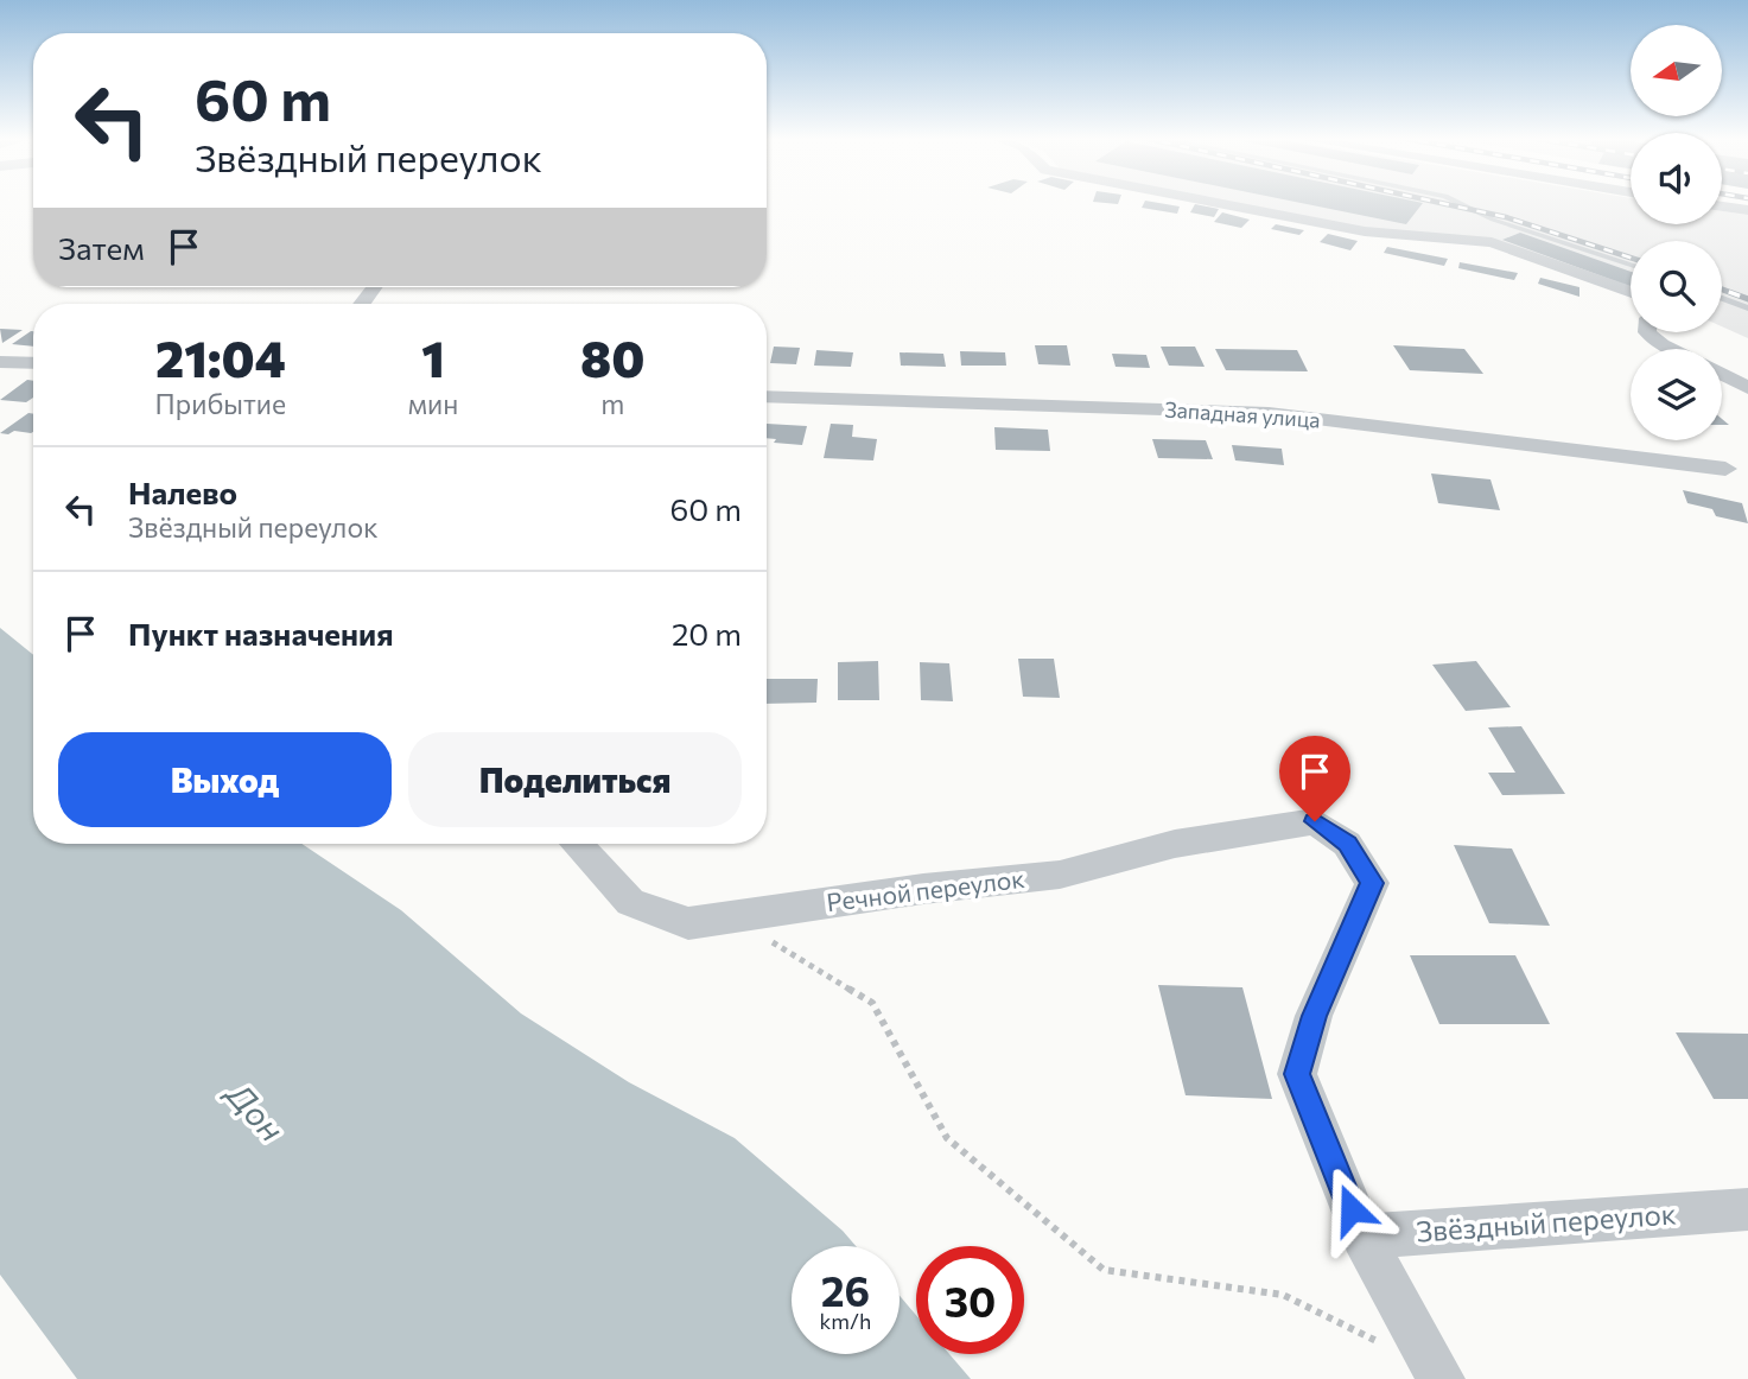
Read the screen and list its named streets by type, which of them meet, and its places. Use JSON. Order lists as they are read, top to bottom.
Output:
{
  "streets": {
    "street": ["Западная улица", "Речной переулок", "Звёздный переулок"]
  },
  "crossings": [
    ["Речной переулок", "Звёздный переулок"]
  ],
  "water": ["Дон"],
  "north": "left",
  "page": {
    "turn": ["60 m", "Звёздный переулок"],
    "then": "Затем",
    "eta": [
      "21:04",
      "Прибытие",
      "1",
      "мин",
      "80",
      "m"
    ],
    "list": [
      {
        "name": "Налево",
        "note": "Звёздный переулок",
        "value": "60 m"
      },
      {
        "name": "Пункт назначения",
        "value": "20 m"
      }
    ],
    "buttons": ["Выход", "Поделиться"],
    "speed": "26 km/h",
    "limit": "30"
  }
}
